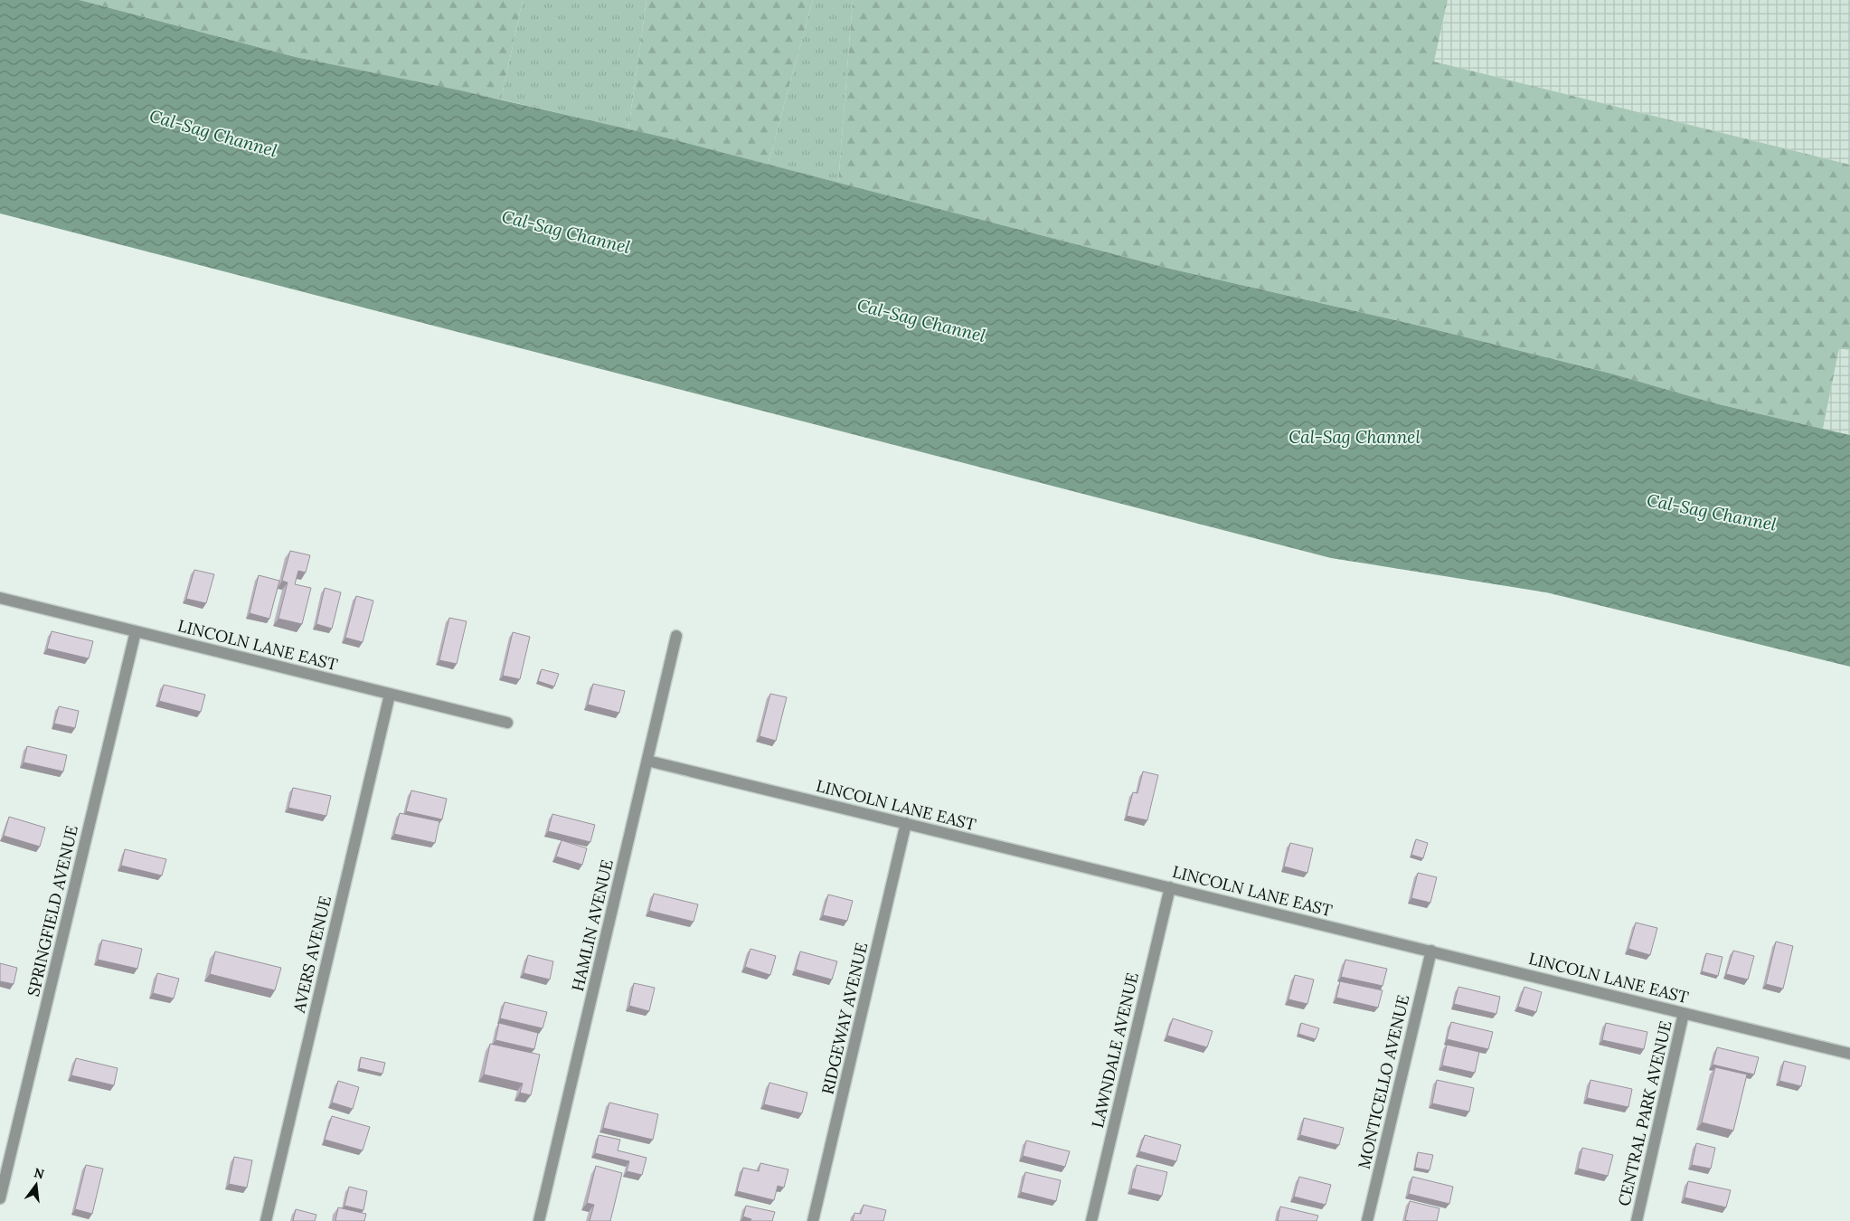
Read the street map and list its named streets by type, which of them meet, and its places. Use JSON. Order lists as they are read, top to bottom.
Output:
{
  "streets": {
    "street": [
      "LINCOLN LANE EAST",
      "SPRINGFIELD AVENUE",
      "HAMLIN AVENUE",
      "AVERS AVENUE",
      "RIDGEWAY AVENUE",
      "LAWNDALE AVENUE",
      "MONTICELLO AVENUE",
      "CENTRAL PARK AVENUE"
    ]
  },
  "crossings": [
    ["LINCOLN LANE EAST", "SPRINGFIELD AVENUE"],
    ["LINCOLN LANE EAST", "HAMLIN AVENUE"],
    ["LINCOLN LANE EAST", "AVERS AVENUE"],
    ["LINCOLN LANE EAST", "RIDGEWAY AVENUE"],
    ["LINCOLN LANE EAST", "LAWNDALE AVENUE"],
    ["LINCOLN LANE EAST", "MONTICELLO AVENUE"],
    ["LINCOLN LANE EAST", "CENTRAL PARK AVENUE"]
  ],
  "water": ["Cal-Sag Channel"],
  "north": "top"
}
